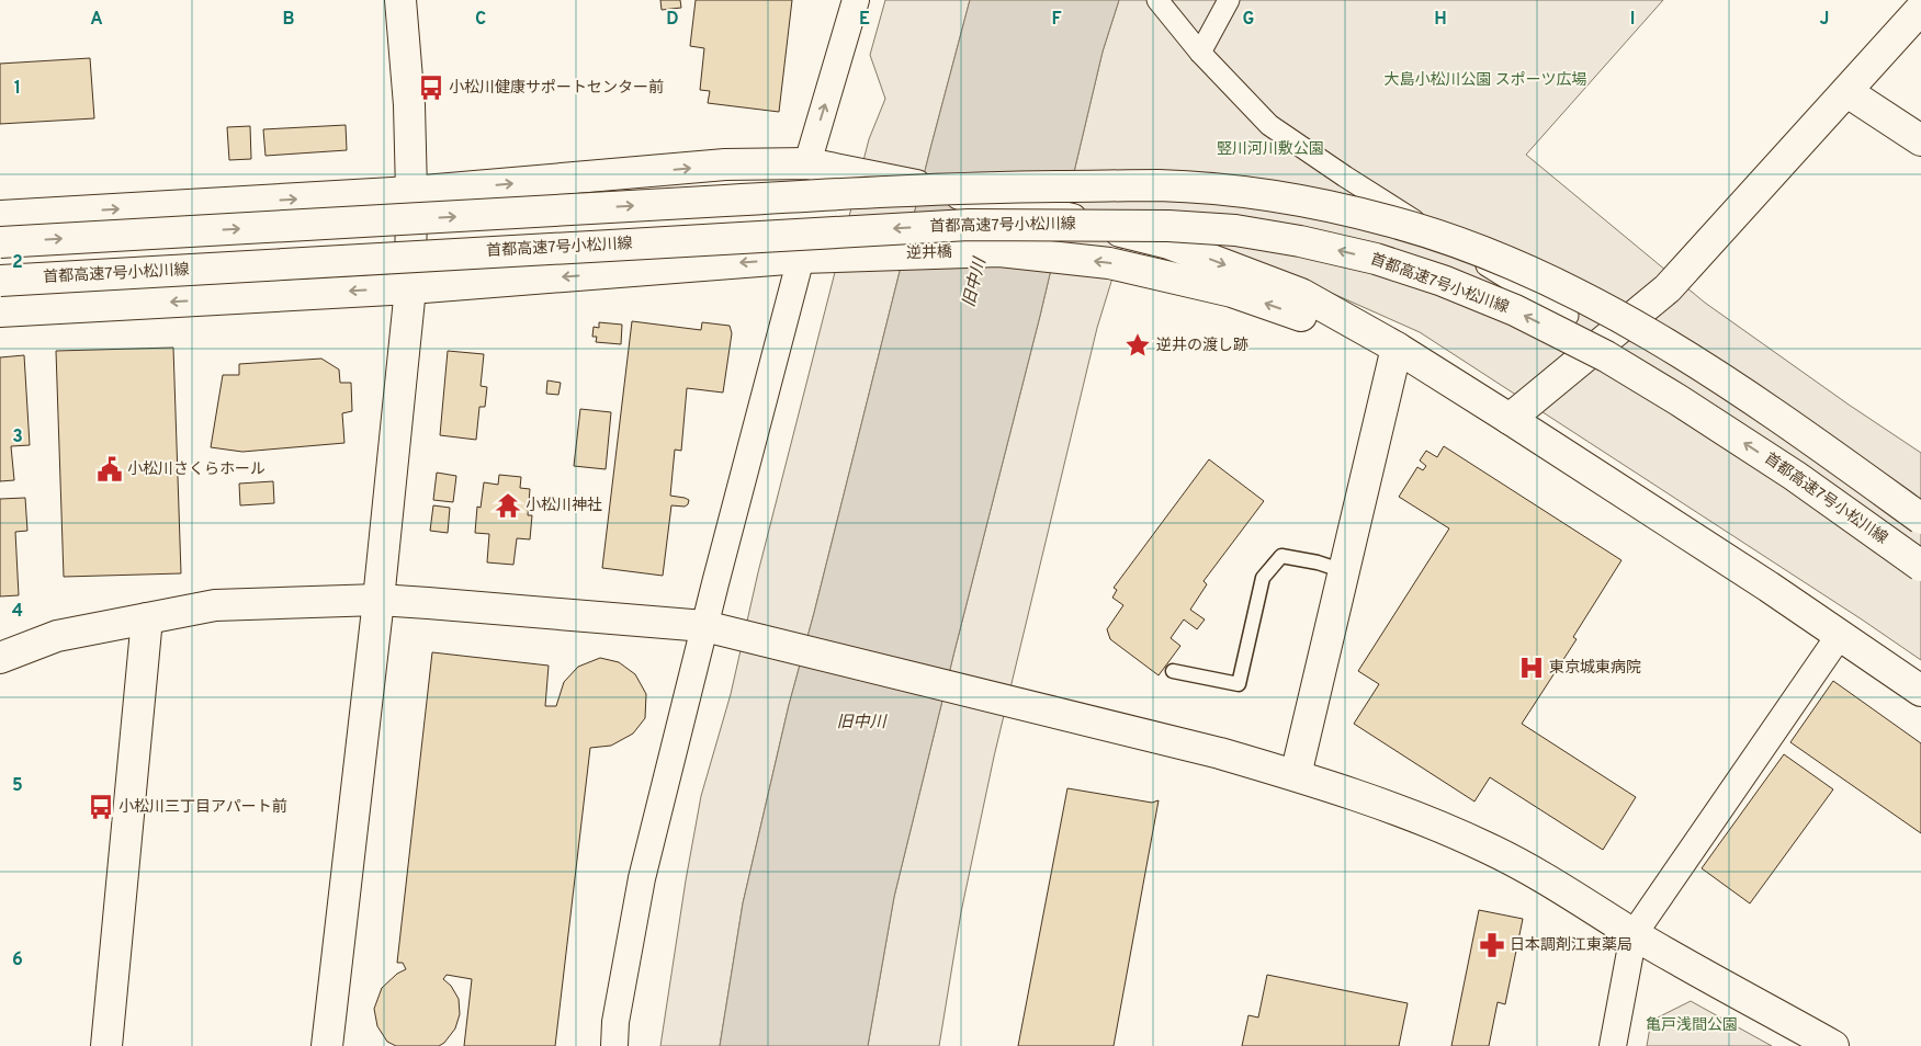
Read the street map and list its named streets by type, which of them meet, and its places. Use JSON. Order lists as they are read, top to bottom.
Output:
{
  "streets": {
    "main road": ["首都高速7号小松川線", "逆井橋"]
  },
  "water": ["旧中川"],
  "parks": ["大島小松川公園 スポーツ広場", "竪川河川敷公園", "亀戸浅間公園"],
  "places": {
    "bus stop": ["小松川健康サポートセンター前", "小松川三丁目アパート前"],
    "place": ["逆井の渡し跡"],
    "public building": ["小松川さくらホール"],
    "temple": ["小松川神社"],
    "hospital": ["東京城東病院"],
    "pharmacy": ["日本調剤江東薬局"]
  },
  "grid": {
    "columns": [
      "A",
      "B",
      "C",
      "D",
      "E",
      "F",
      "G",
      "H",
      "I",
      "J"
    ],
    "rows": [
      "1",
      "2",
      "3",
      "4",
      "5",
      "6"
    ]
  }
}
